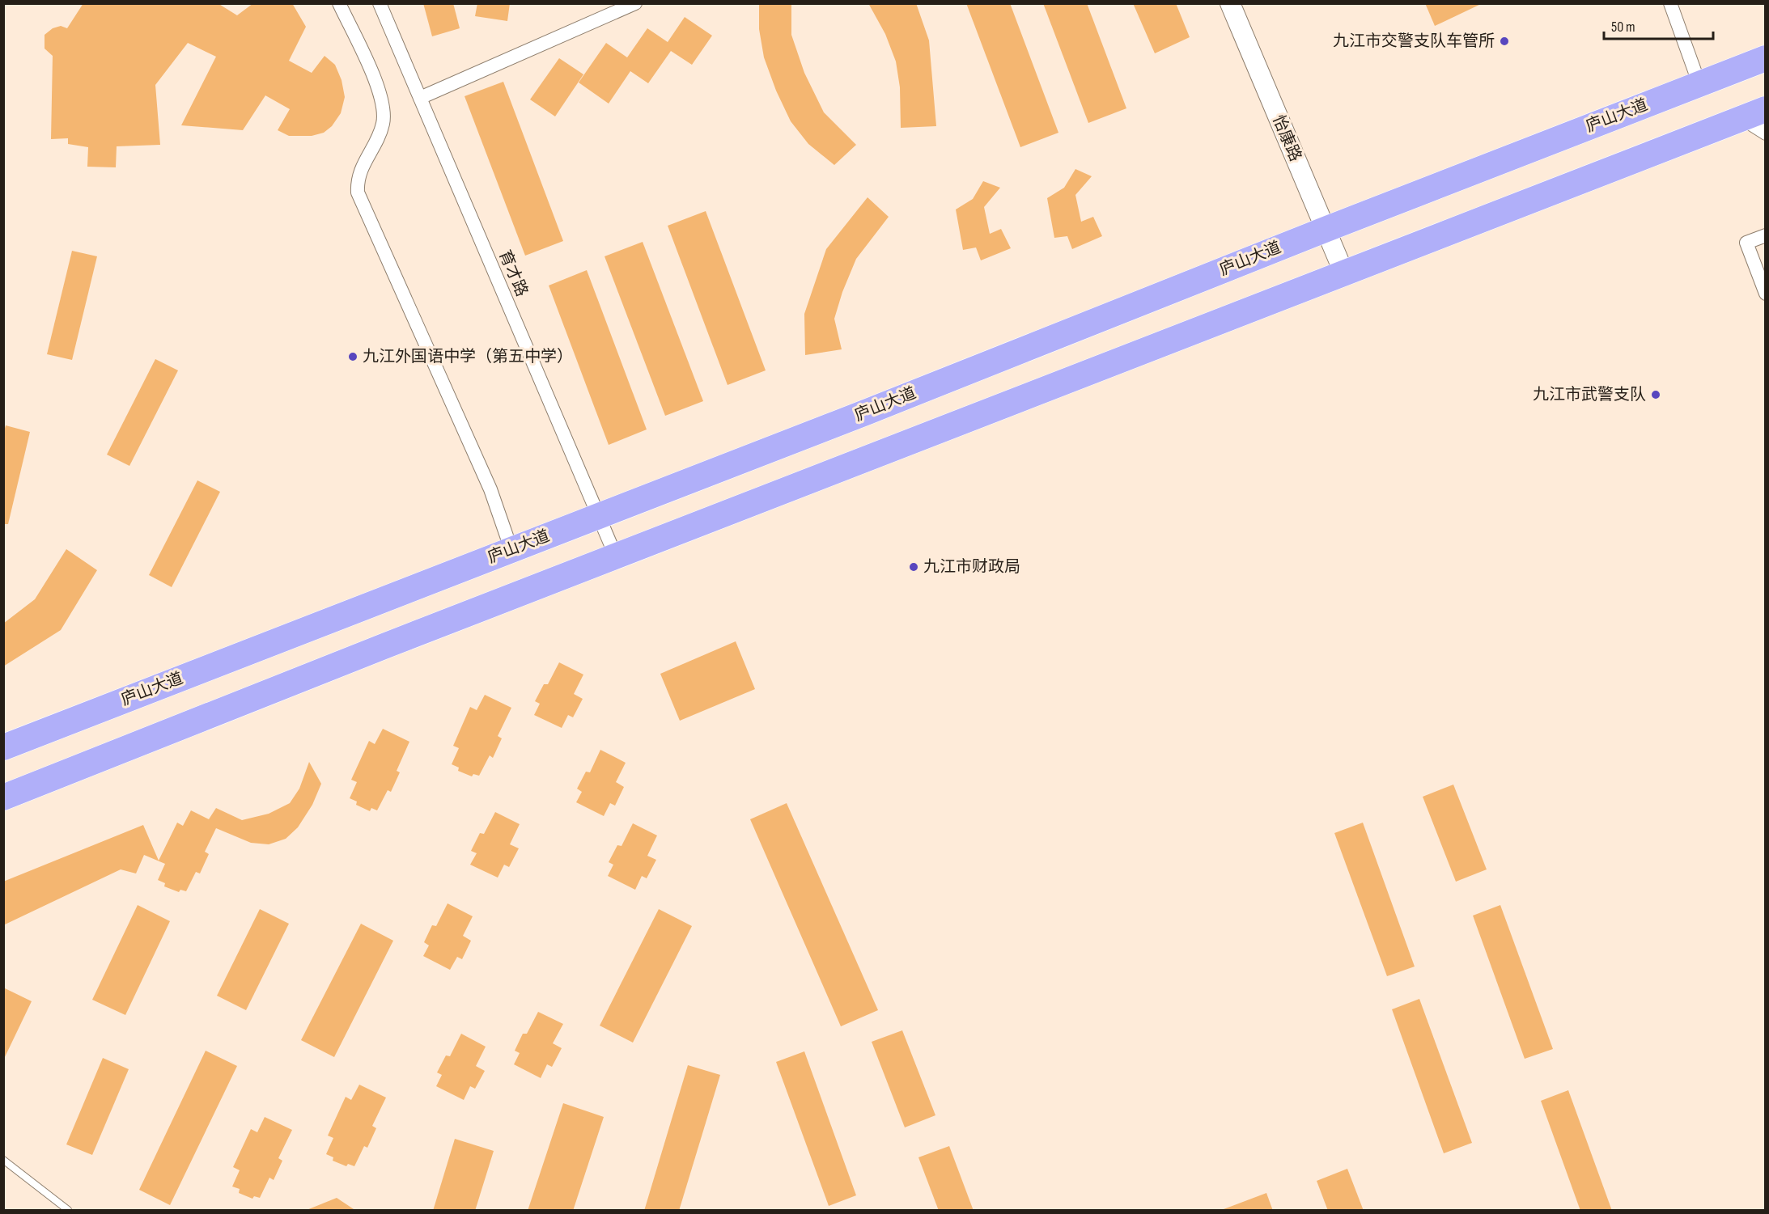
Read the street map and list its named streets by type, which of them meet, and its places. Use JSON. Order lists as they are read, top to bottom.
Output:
{
  "streets": {
    "highway": ["庐山大道"],
    "street": ["怡康路", "育才路"]
  },
  "crossings": [
    ["庐山大道", "怡康路"],
    ["庐山大道", "育才路"]
  ],
  "places": [
    "九江市交警支队车管所",
    "九江外国语中学（第五中学）",
    "九江市武警支队",
    "九江市财政局"
  ],
  "scale_bar": "50 m"
}
